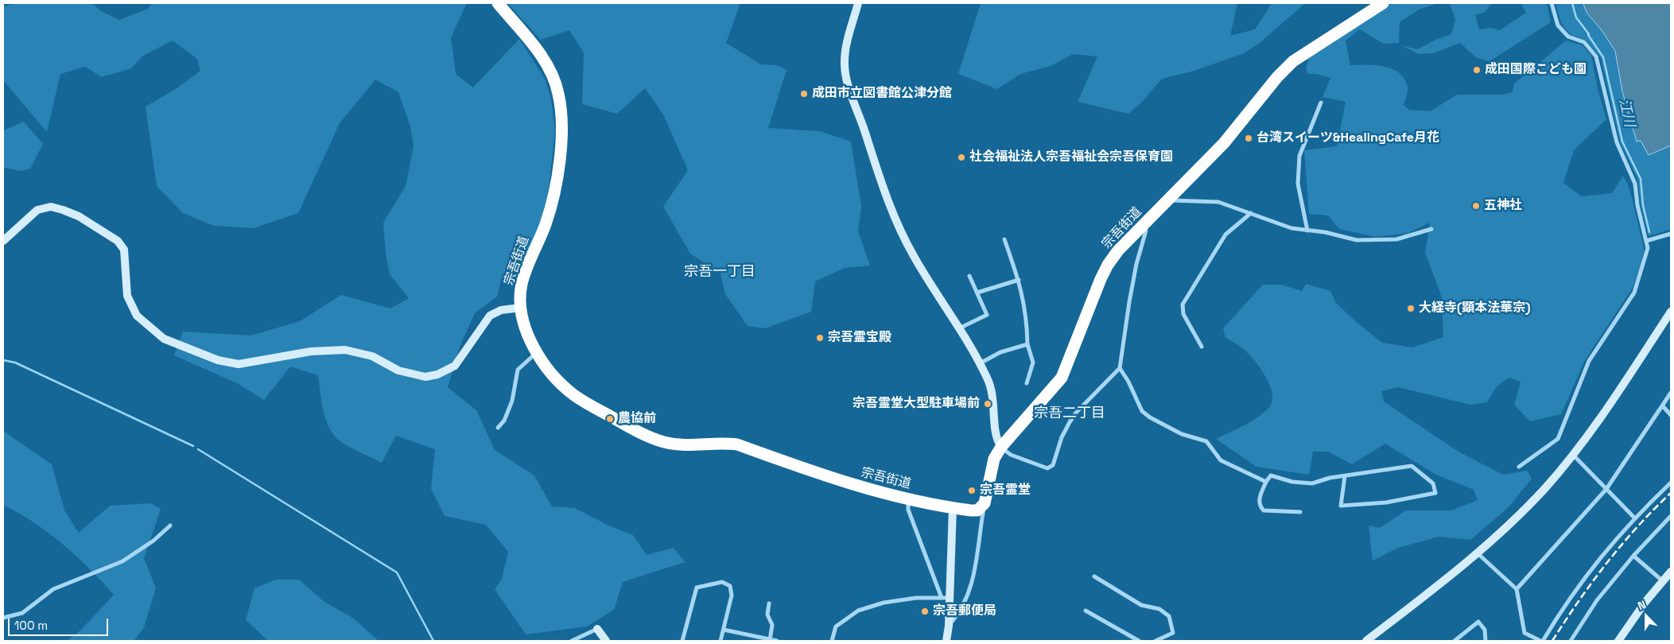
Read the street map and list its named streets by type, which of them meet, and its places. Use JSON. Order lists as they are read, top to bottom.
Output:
{
  "streets": {
    "highway": ["宗吾街道"]
  },
  "districts": ["宗吾一丁目", "宗吾二丁目"],
  "water": ["江川"],
  "places": [
    "成田国際こども園",
    "成田市立図書館公津分館",
    "台湾スイーツ&HealingCafe月花",
    "社会福祉法人宗吾福祉会宗吾保育園",
    "五神社",
    "大経寺(顕本法華宗)",
    "宗吾霊宝殿",
    "宗吾霊堂大型駐車場前",
    "農協前",
    "宗吾霊堂",
    "宗吾郵便局"
  ],
  "scale_bar": "100 m",
  "north": "top"
}
